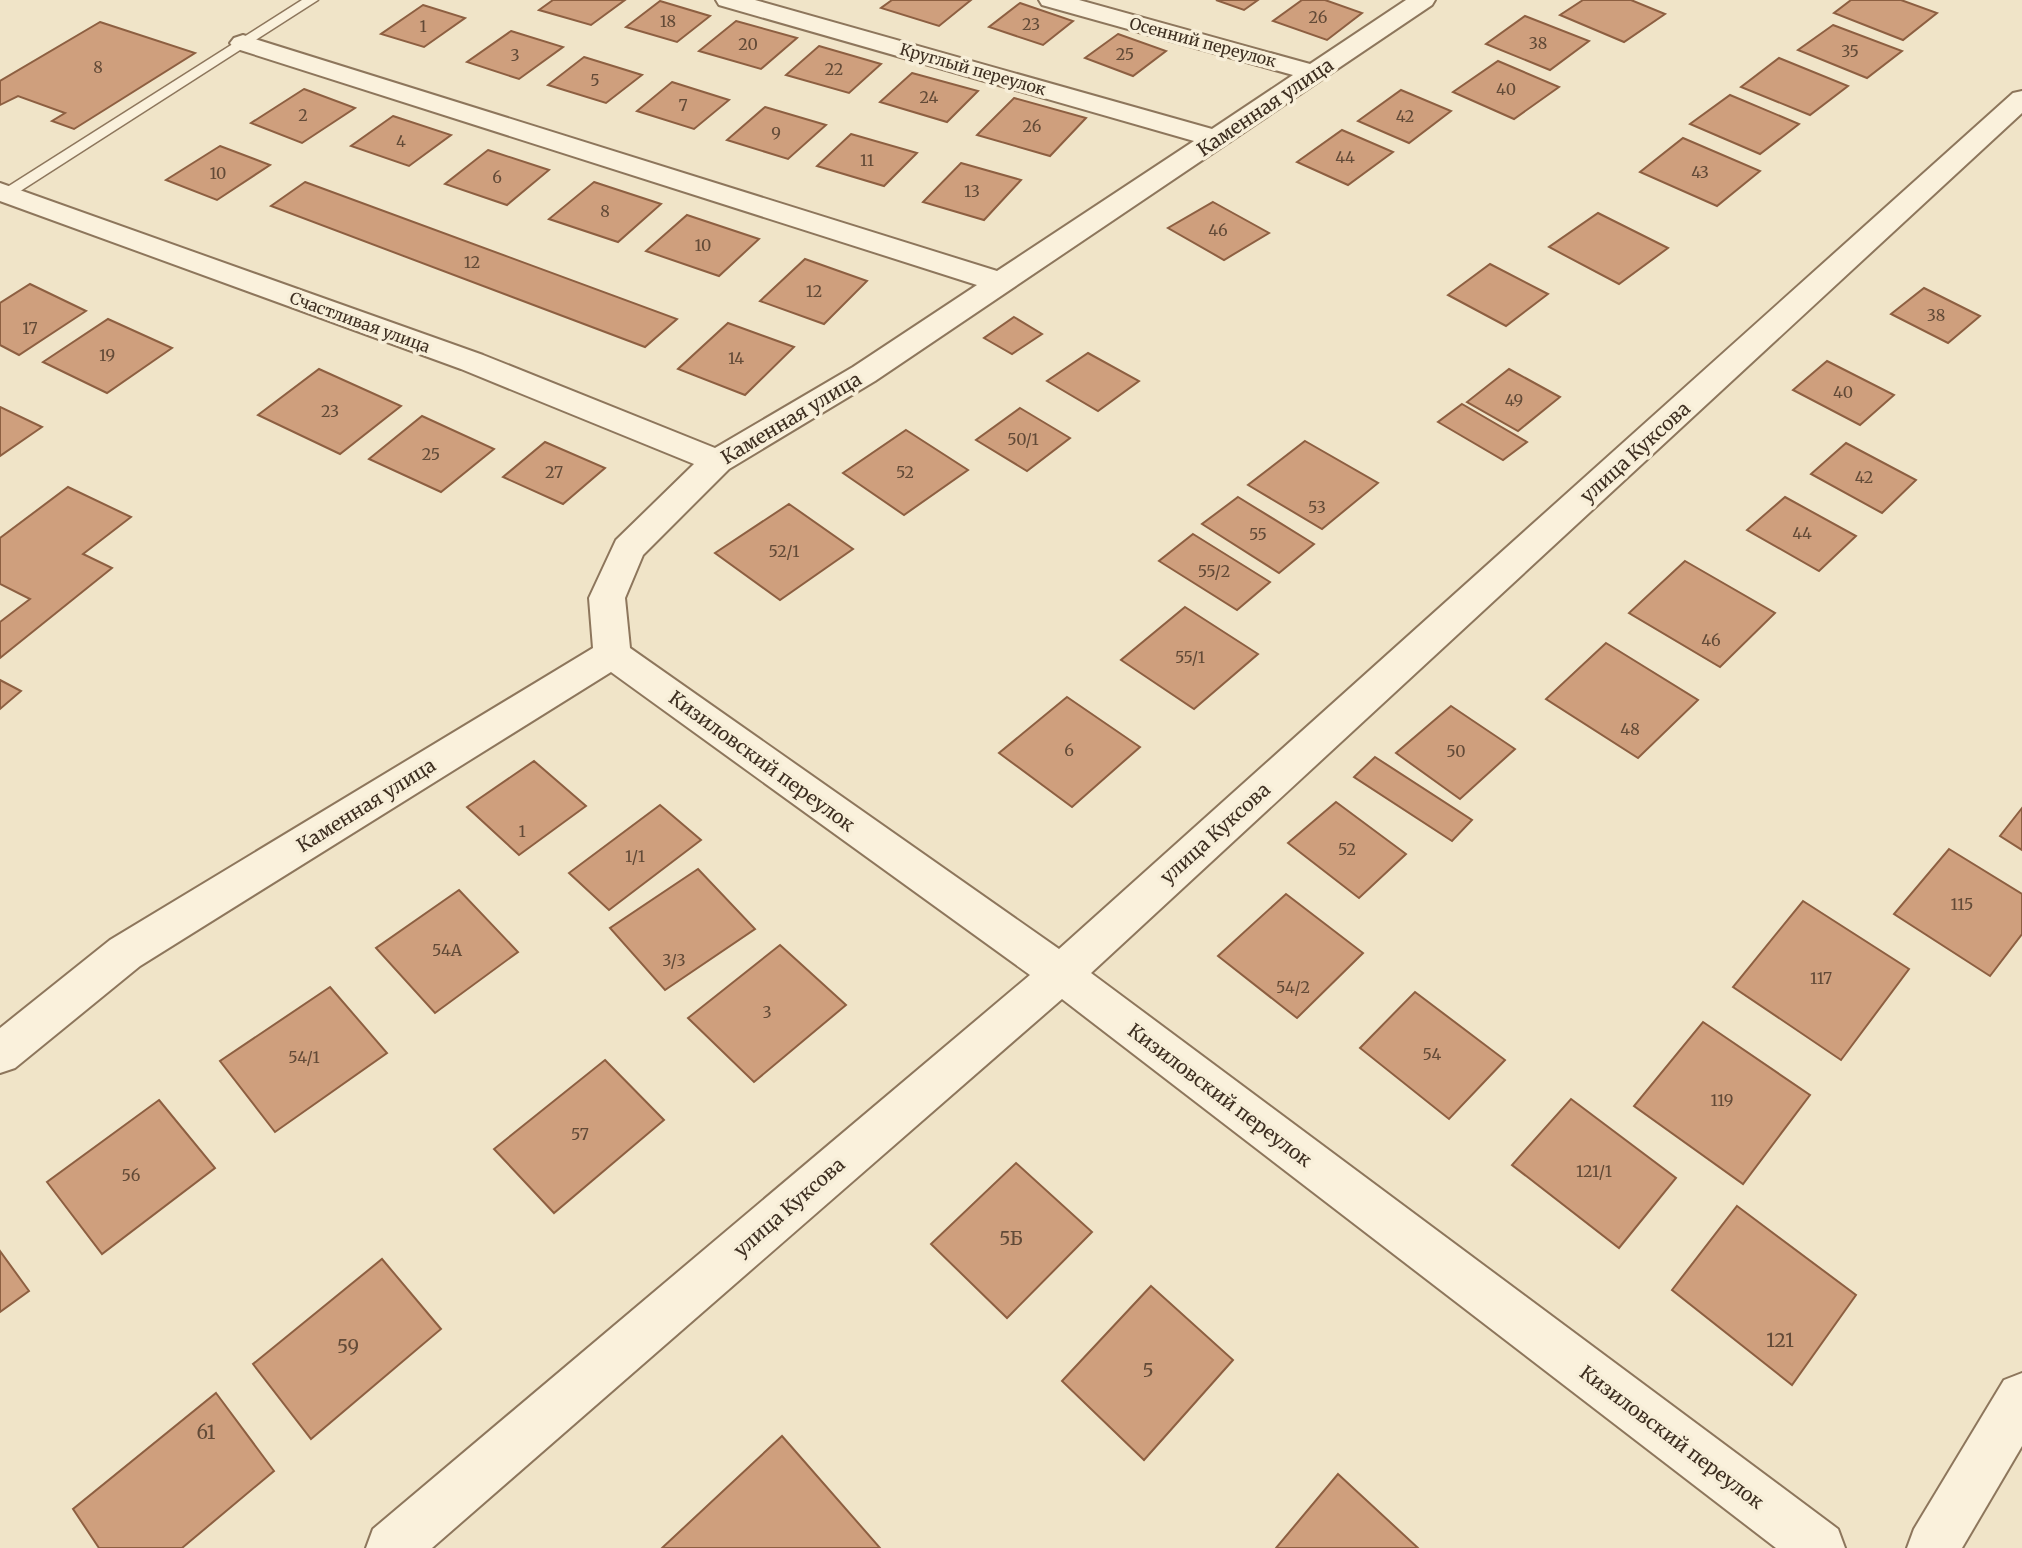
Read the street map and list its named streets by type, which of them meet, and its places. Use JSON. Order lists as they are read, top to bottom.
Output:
{
  "streets": {
    "street": [
      "Осенний переулок",
      "Круглый переулок",
      "Каменная улица",
      "Счастливая улица",
      "улица Куксова",
      "Кизиловский переулок"
    ]
  },
  "crossings": [
    ["Осенний переулок", "Каменная улица"],
    ["Круглый переулок", "Каменная улица"],
    ["Каменная улица", "Счастливая улица"],
    ["Каменная улица", "Кизиловский переулок"],
    ["улица Куксова", "Кизиловский переулок"]
  ],
  "house_numbers": [
    "26",
    "18",
    "23",
    "1",
    "38",
    "20",
    "35",
    "25",
    "3",
    "8",
    "22",
    "5",
    "40",
    "24",
    "7",
    "2",
    "42",
    "26",
    "9",
    "4",
    "44",
    "11",
    "43",
    "10",
    "6",
    "13",
    "8",
    "46",
    "10",
    "12",
    "12",
    "38",
    "17",
    "19",
    "14",
    "40",
    "49",
    "23",
    "50/1",
    "25",
    "27",
    "52",
    "42",
    "53",
    "44",
    "55",
    "52/1",
    "55/2",
    "46",
    "55/1",
    "48",
    "6",
    "50",
    "1",
    "52",
    "1/1",
    "115",
    "54А",
    "3/3",
    "117",
    "54/2",
    "3",
    "54",
    "54/1",
    "119",
    "57",
    "121/1",
    "56",
    "5Б",
    "121",
    "59",
    "5",
    "61"
  ]
}
